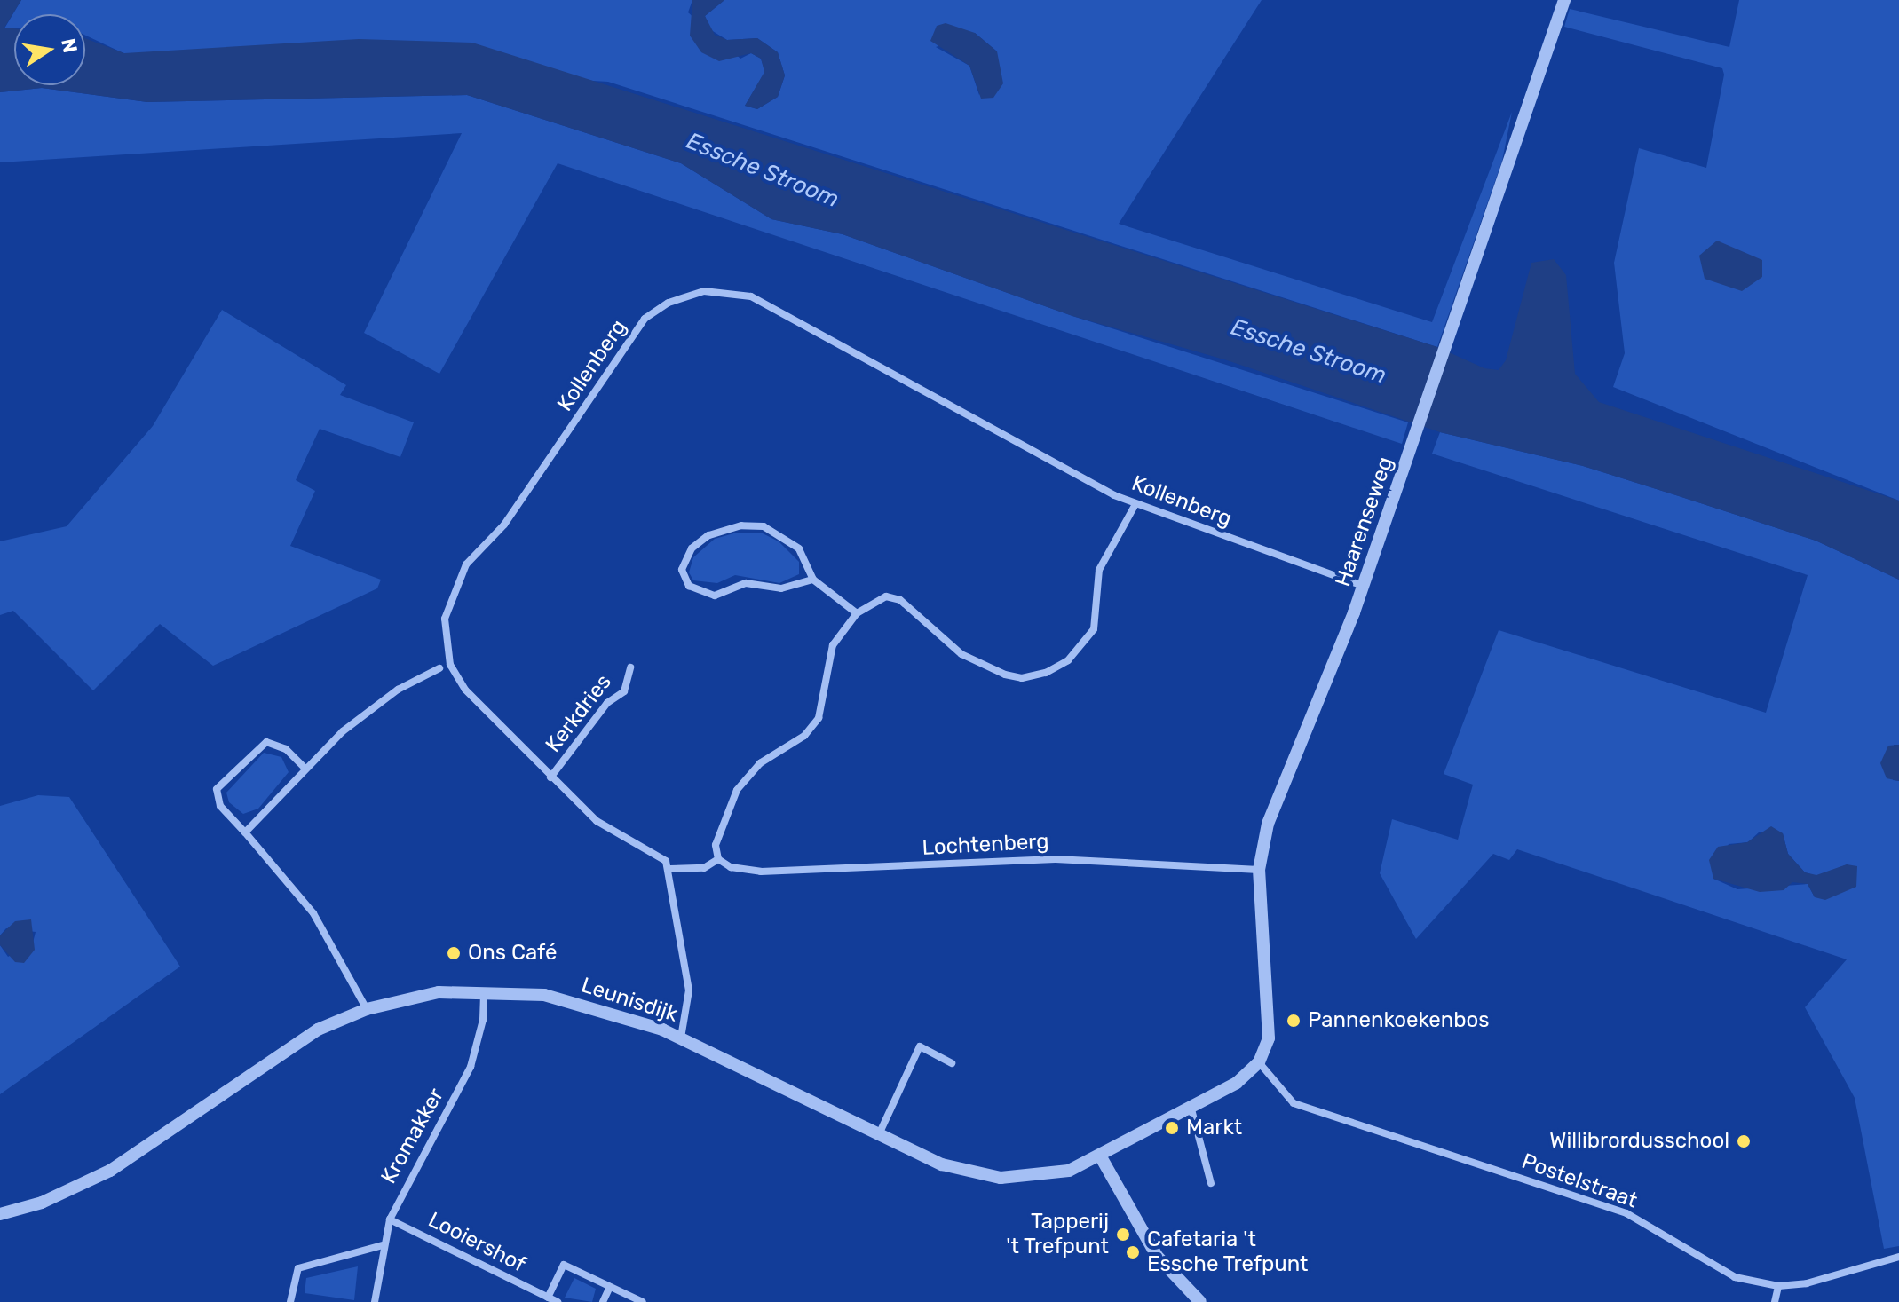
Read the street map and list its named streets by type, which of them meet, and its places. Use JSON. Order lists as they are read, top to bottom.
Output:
{
  "streets": {
    "street": [
      "Kollenberg",
      "Haarenseweg",
      "Kerkdries",
      "Lochtenberg",
      "Leunisdijk",
      "Kromakker",
      "Postelstraat",
      "Looiershof"
    ]
  },
  "crossings": [
    ["Kollenberg", "Haarenseweg"],
    ["Kollenberg", "Kerkdries"],
    ["Haarenseweg", "Lochtenberg"],
    ["Haarenseweg", "Postelstraat"],
    ["Leunisdijk", "Kromakker"],
    ["Kromakker", "Looiershof"]
  ],
  "water": ["Essche Stroom"],
  "places": [
    "Ons Café",
    "Pannenkoekenbos",
    "Markt",
    "Willibrordusschool",
    "Tapperij 't Trefpunt",
    "Cafetaria 't Essche Trefpunt"
  ],
  "north": "right"
}
